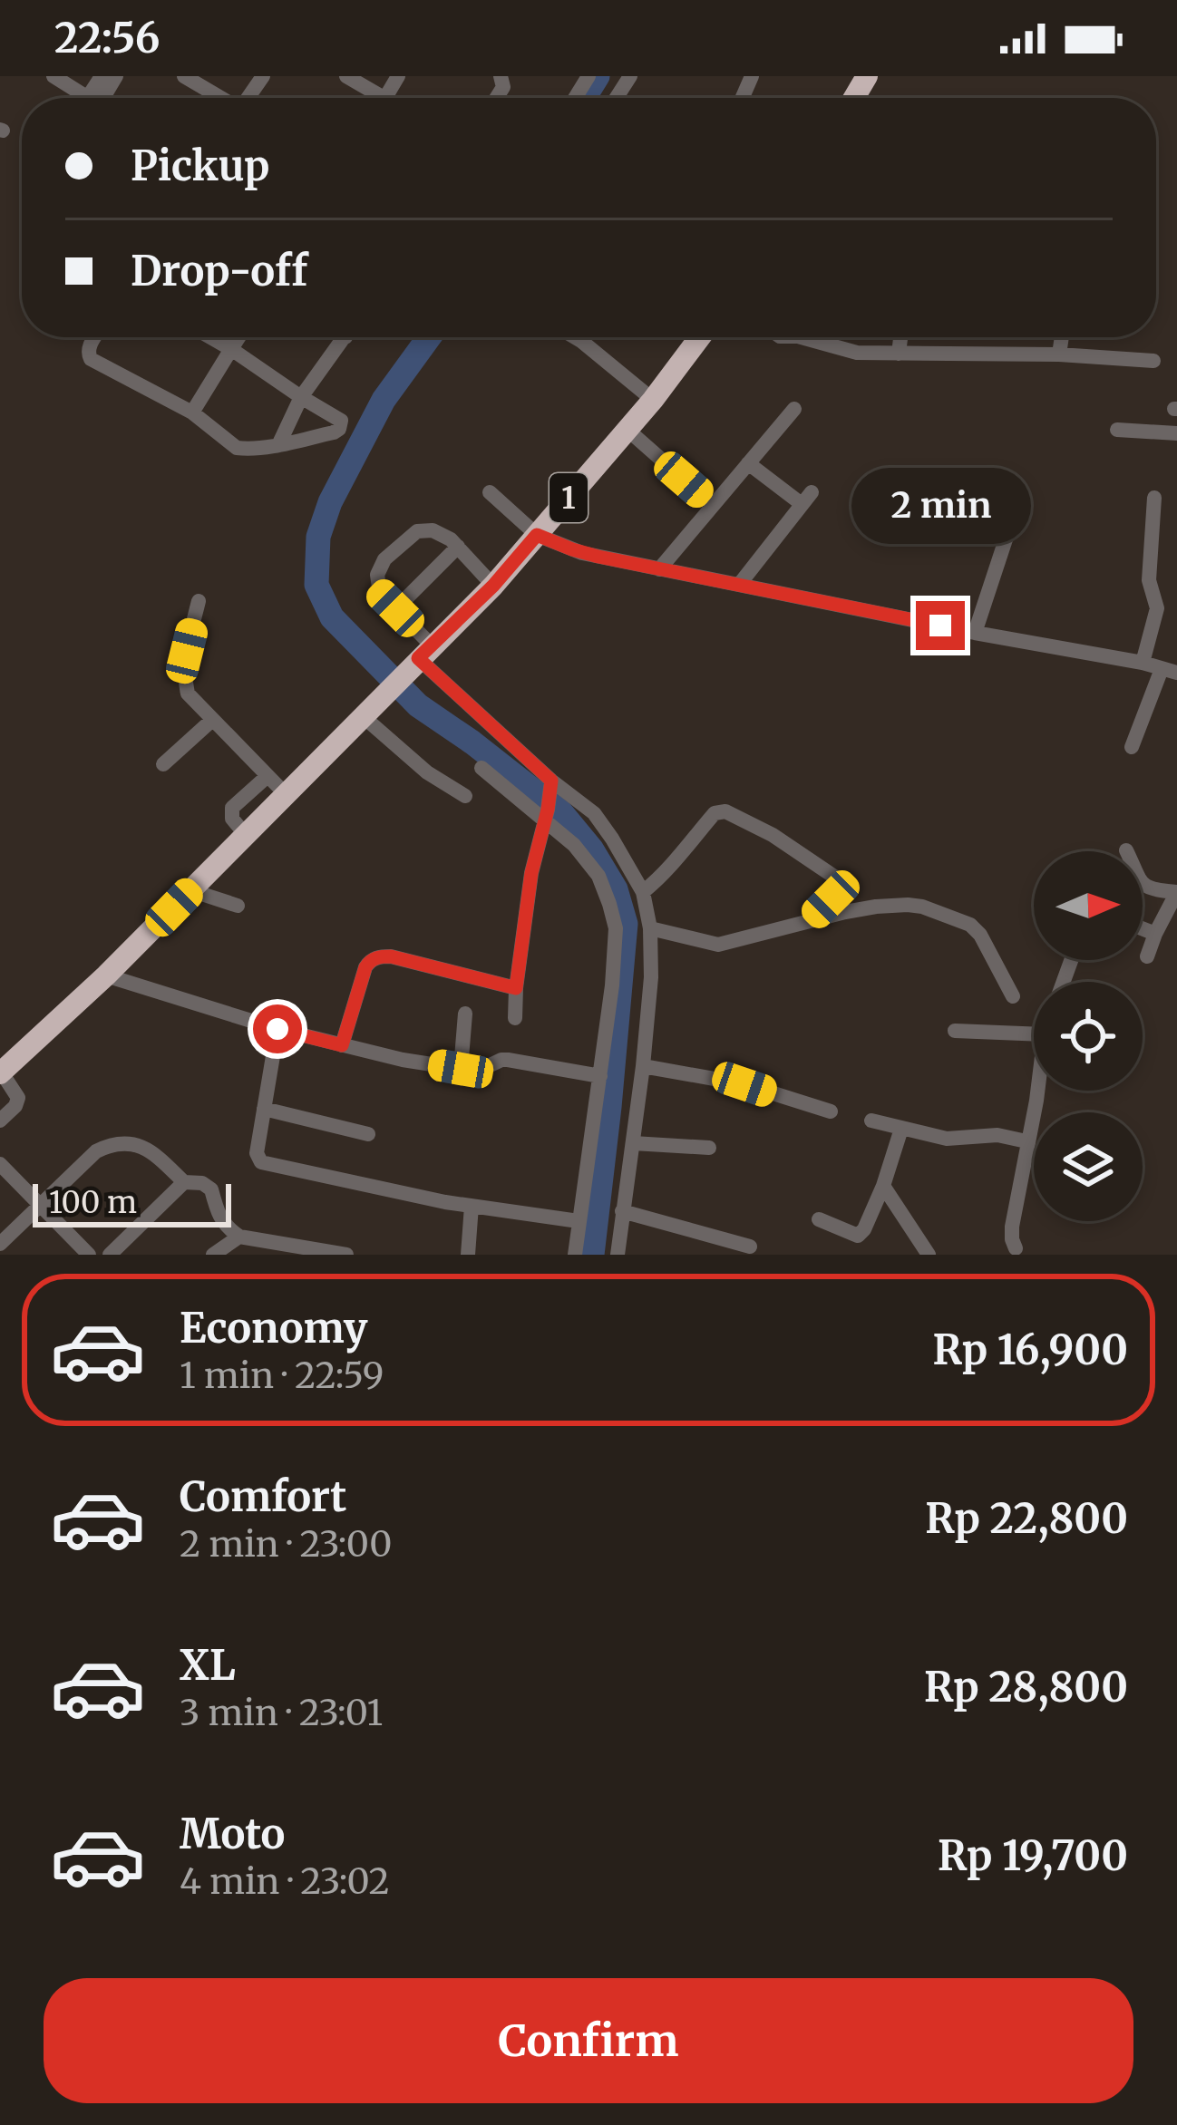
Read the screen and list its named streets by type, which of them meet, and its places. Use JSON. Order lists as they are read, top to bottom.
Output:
{
  "streets": {
    "highway": ["1"]
  },
  "scale_bar": "100 m",
  "north": "right",
  "page": {
    "status": "22:56",
    "banner": ["Pickup", "Drop-off"],
    "bubble": "2 min",
    "scale": "100 m",
    "list": [
      {
        "name": "Economy",
        "note": "1 min · 22:59",
        "value": "Rp 16,900"
      },
      {
        "name": "Comfort",
        "note": "2 min · 23:00",
        "value": "Rp 22,800"
      },
      {
        "name": "XL",
        "note": "3 min · 23:01",
        "value": "Rp 28,800"
      },
      {
        "name": "Moto",
        "note": "4 min · 23:02",
        "value": "Rp 19,700"
      }
    ],
    "buttons": "Confirm"
  }
}
